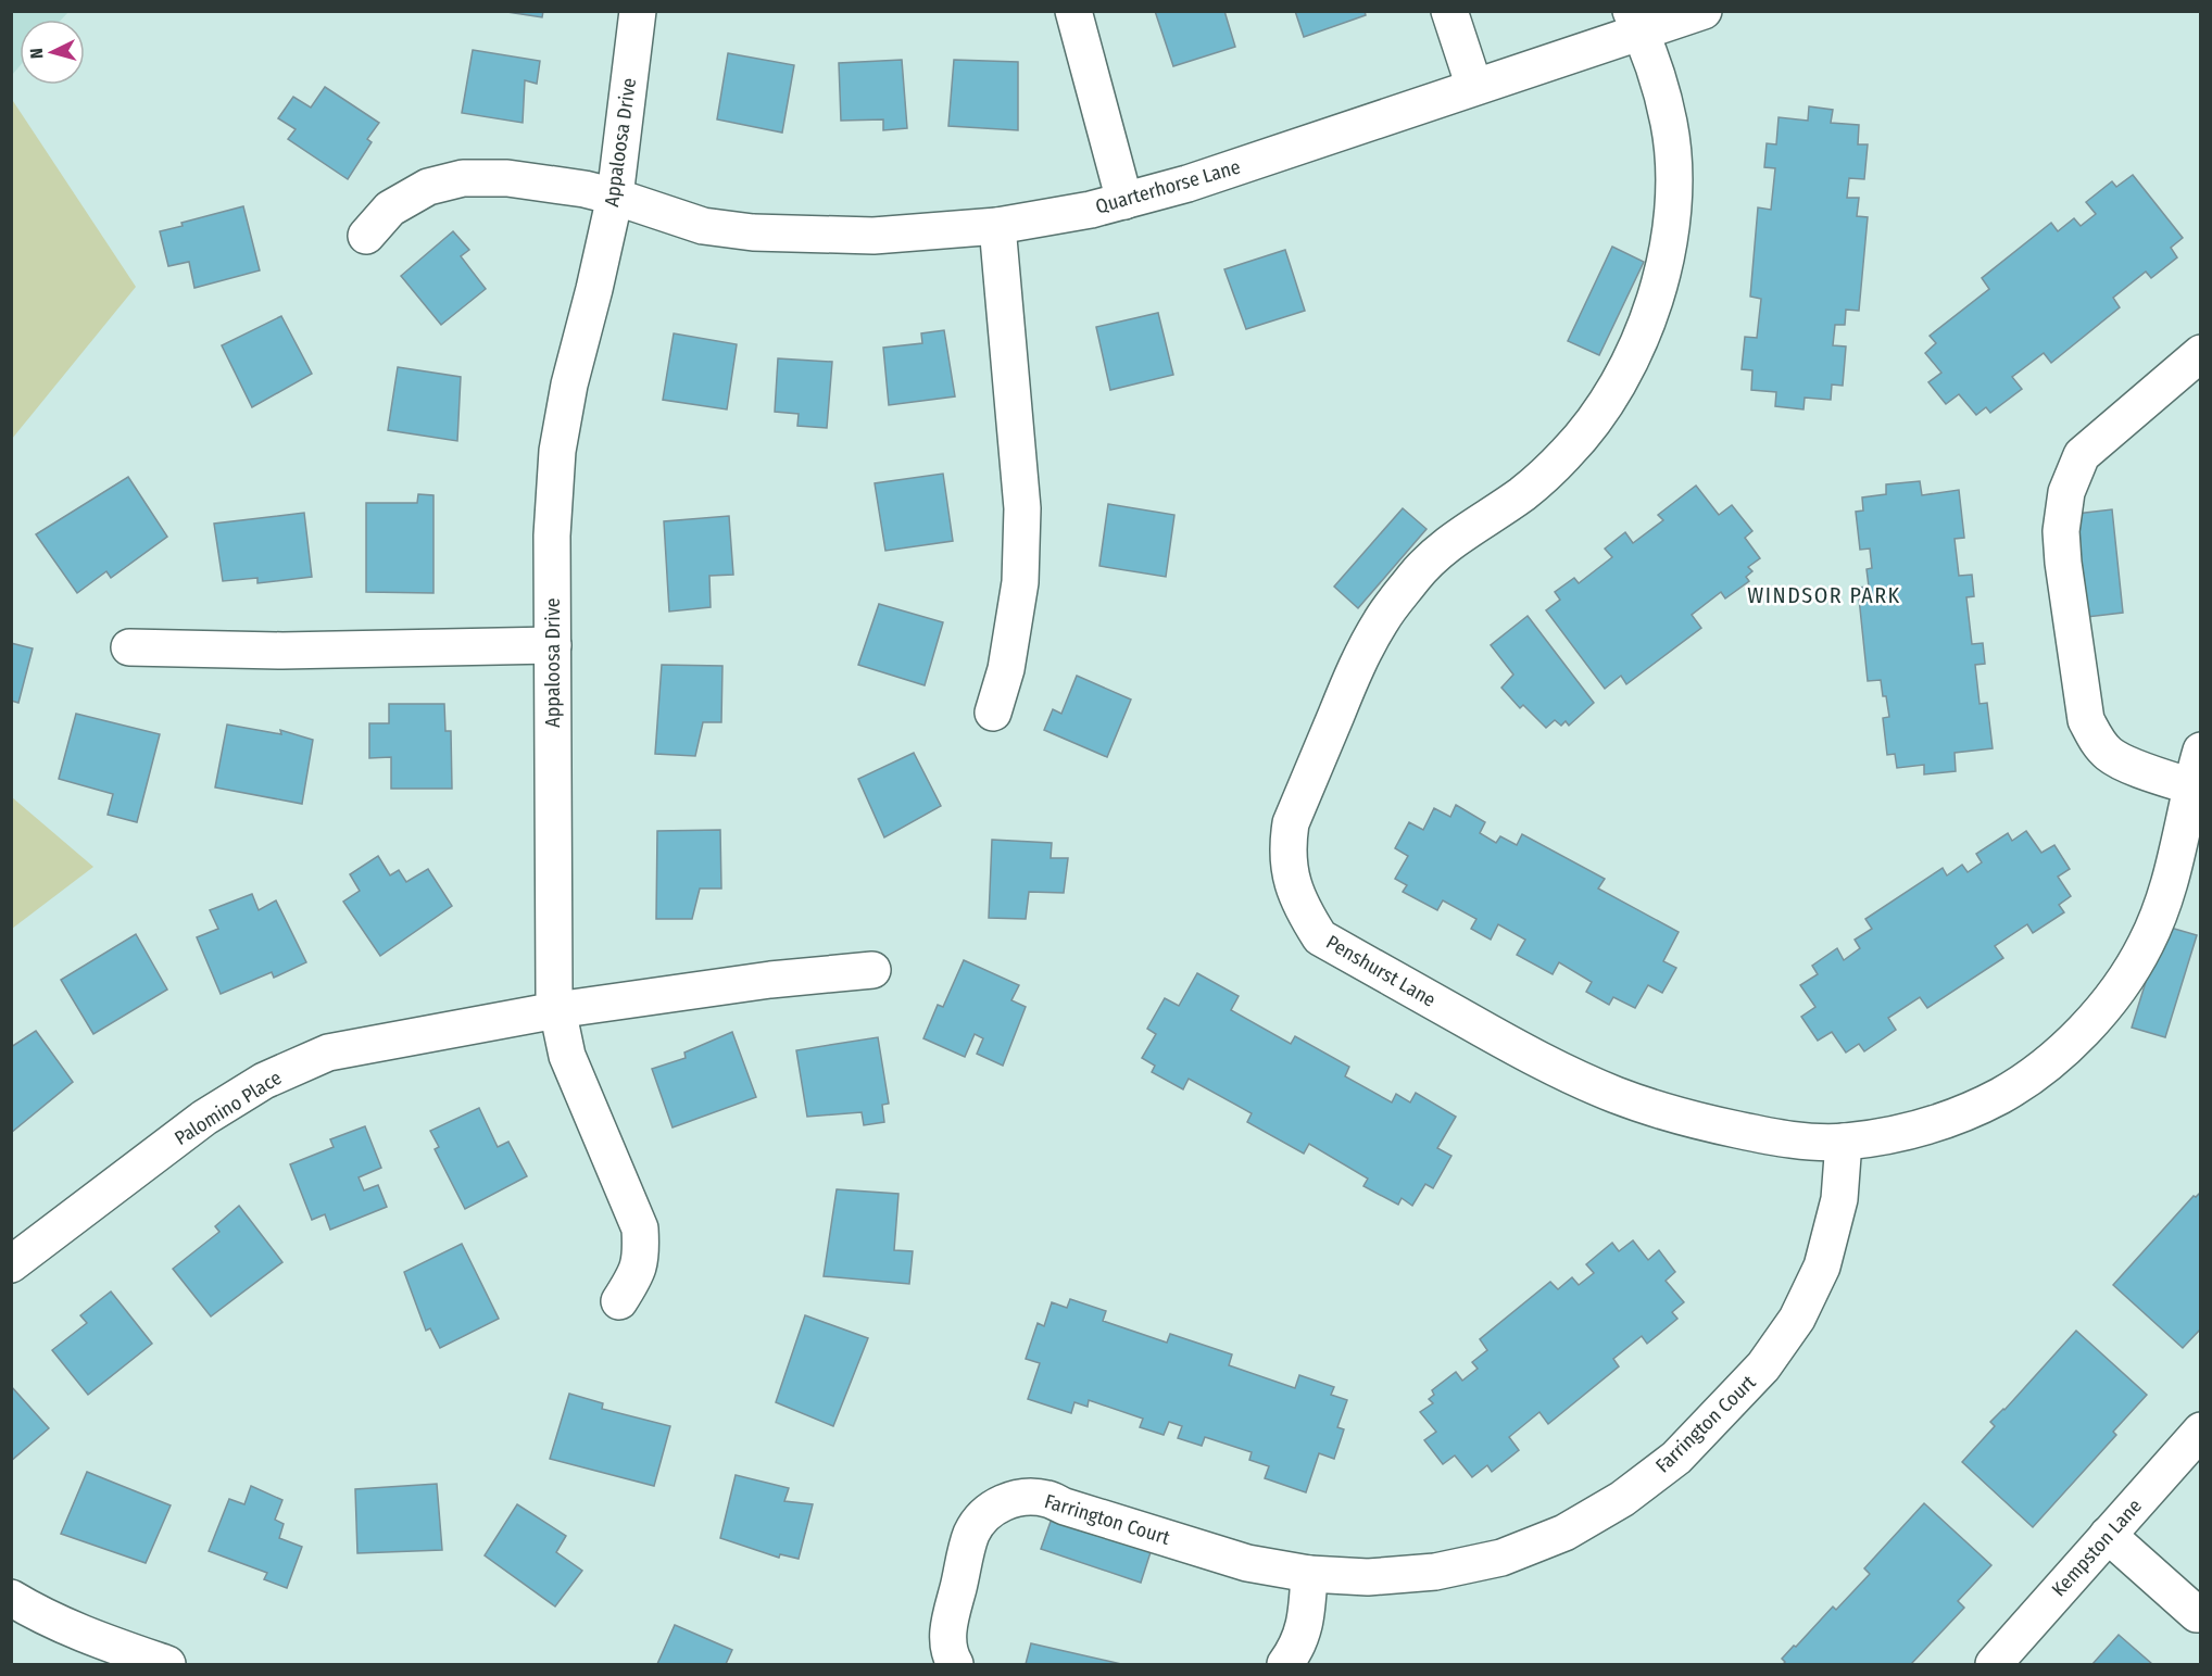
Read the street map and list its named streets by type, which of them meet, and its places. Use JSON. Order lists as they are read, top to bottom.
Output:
{
  "streets": {
    "street": [
      "Appaloosa Drive",
      "Quarterhorse Lane",
      "Penshurst Lane",
      "Palomino Place",
      "Farrington Court",
      "Kempston Lane"
    ]
  },
  "crossings": [
    ["Appaloosa Drive", "Quarterhorse Lane"],
    ["Appaloosa Drive", "Palomino Place"],
    ["Quarterhorse Lane", "Penshurst Lane"],
    ["Penshurst Lane", "Farrington Court"]
  ],
  "districts": ["WINDSOR PARK"],
  "north": "left"
}
